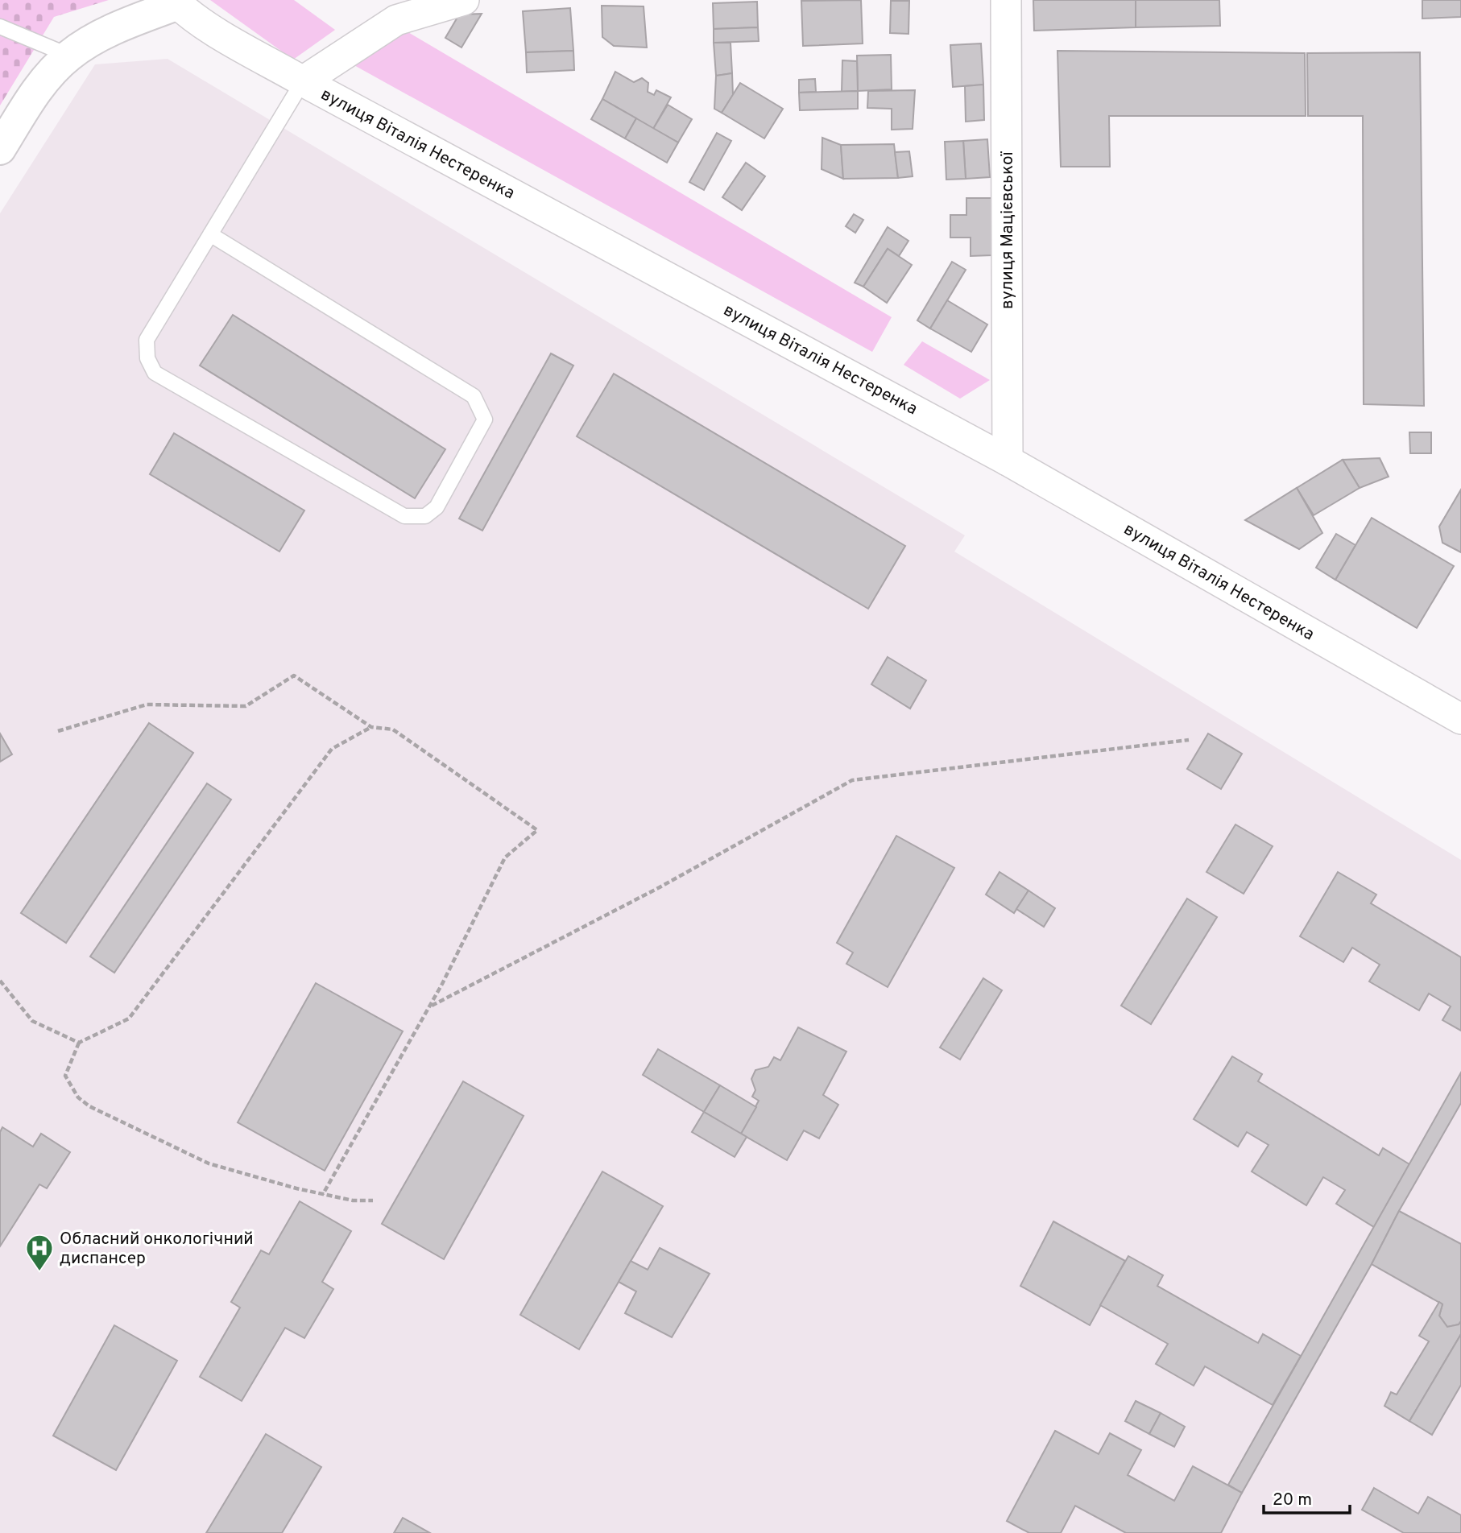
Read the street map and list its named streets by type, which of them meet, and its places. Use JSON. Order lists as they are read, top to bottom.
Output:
{
  "streets": {
    "street": ["вулиця Віталія Нестеренка", "вулиця Мацієвської"]
  },
  "crossings": [
    ["вулиця Віталія Нестеренка", "вулиця Мацієвської"]
  ],
  "places": {
    "hospital": ["Обласний онкологічний диспансер"]
  },
  "scale_bar": "20 m"
}
